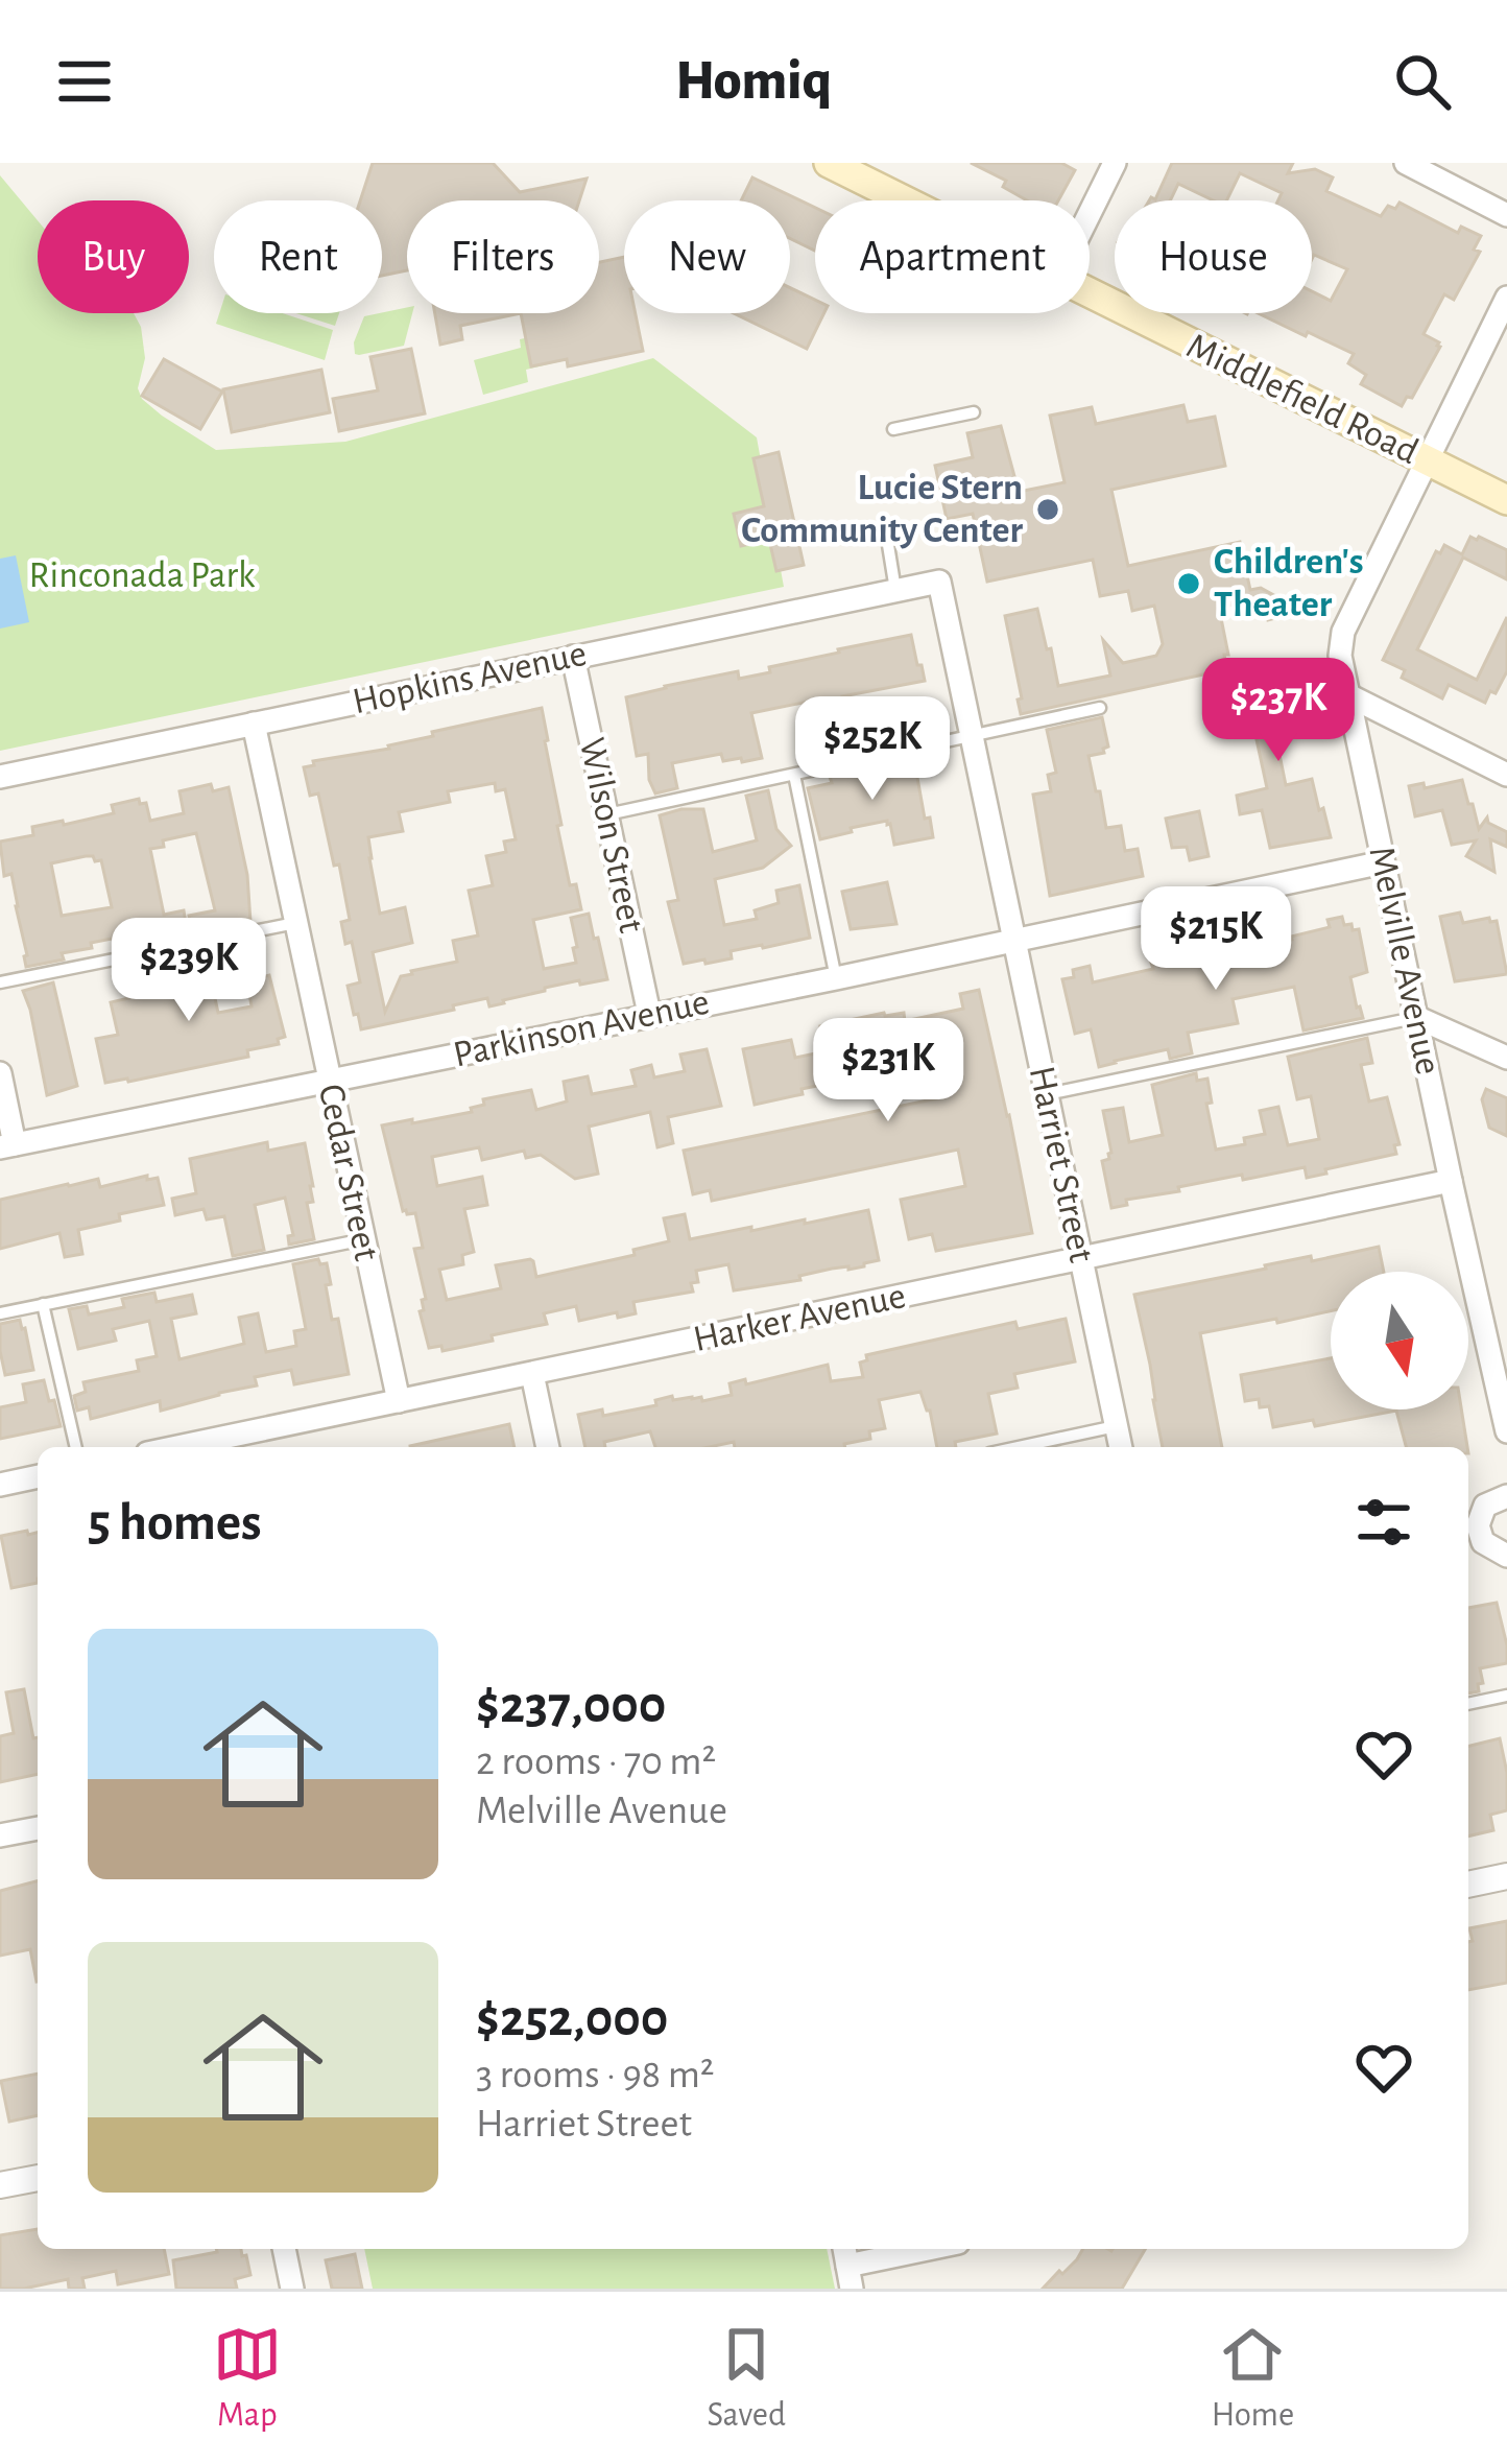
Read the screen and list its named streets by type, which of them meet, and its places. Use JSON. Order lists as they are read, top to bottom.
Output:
{
  "streets": {
    "main road": ["Middlefield Road"],
    "street": [
      "Hopkins Avenue",
      "Wilson Street",
      "Melville Avenue",
      "Parkinson Avenue",
      "Harriet Street",
      "Cedar Street",
      "Harker Avenue"
    ]
  },
  "crossings": [
    ["Middlefield Road", "Melville Avenue"],
    ["Hopkins Avenue", "Wilson Street"],
    ["Hopkins Avenue", "Harriet Street"],
    ["Hopkins Avenue", "Cedar Street"],
    ["Wilson Street", "Parkinson Avenue"],
    ["Melville Avenue", "Parkinson Avenue"],
    ["Melville Avenue", "Harker Avenue"],
    ["Parkinson Avenue", "Harriet Street"],
    ["Parkinson Avenue", "Cedar Street"],
    ["Harriet Street", "Harker Avenue"],
    ["Cedar Street", "Harker Avenue"]
  ],
  "parks": ["Rinconada Park"],
  "places": ["Lucie Stern Community Center", "Children's Theater"],
  "north": "bottom",
  "page": {
    "header": "Homiq",
    "chip": [
      "Buy",
      "Rent",
      "Filters",
      "New",
      "Apartment",
      "House"
    ],
    "price": [
      "$237K",
      "$252K",
      "$215K",
      "$239K",
      "$231K"
    ],
    "heading": "5 homes",
    "list": [
      {
        "name": "$237,000",
        "note": "2 rooms · 70 m² · Melville Avenue"
      },
      {
        "name": "$252,000",
        "note": "3 rooms · 98 m² · Harriet Street"
      }
    ],
    "tabs": ["Map", "Saved", "Home"]
  }
}
